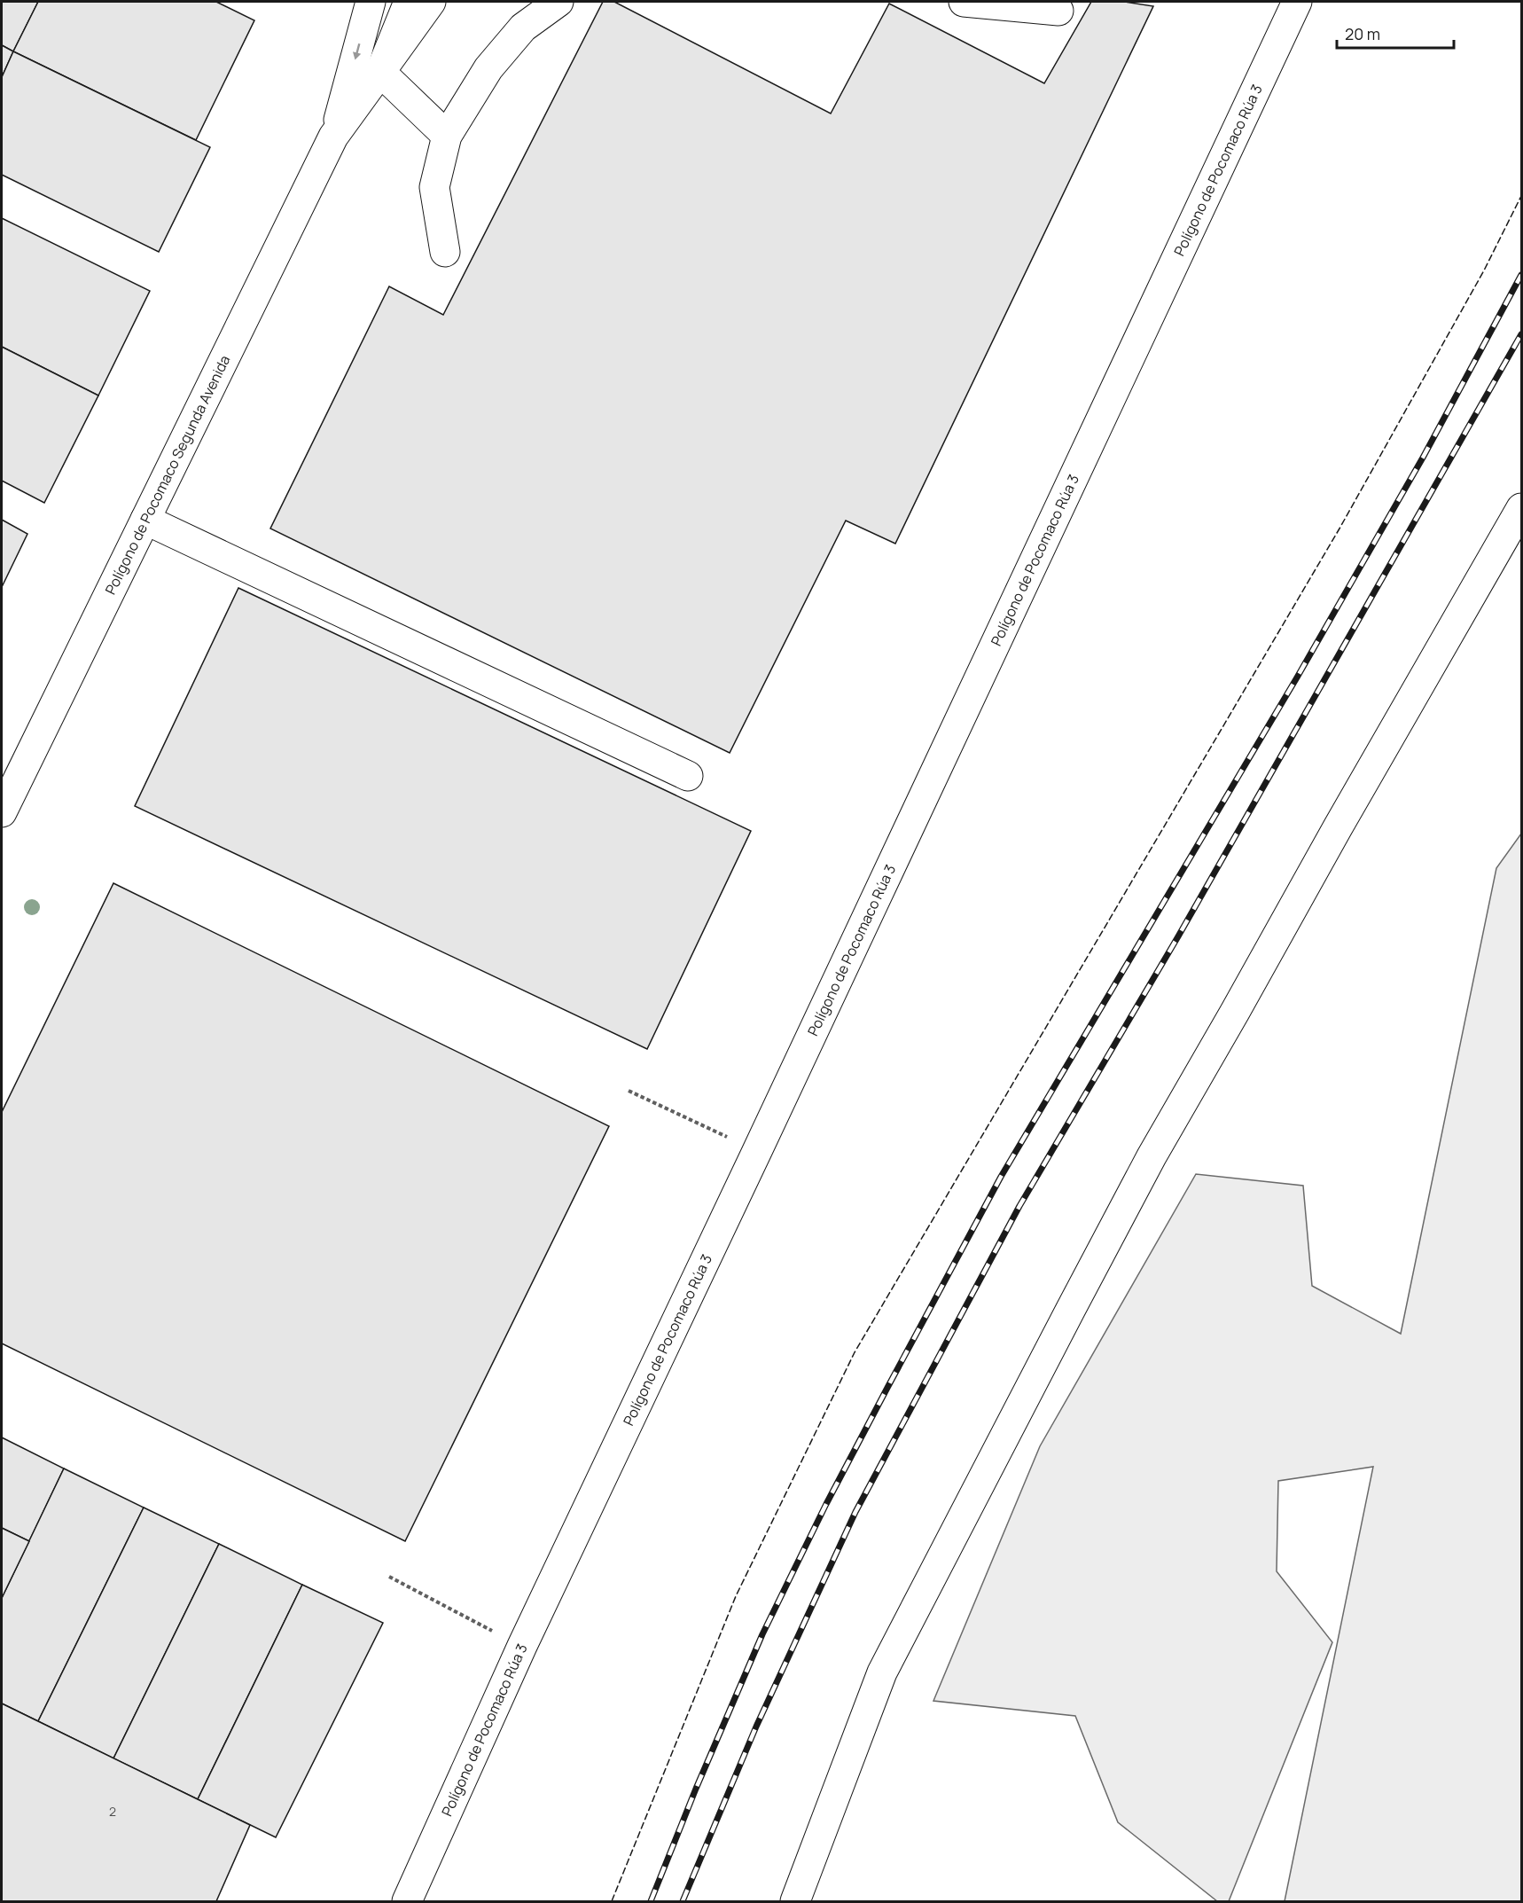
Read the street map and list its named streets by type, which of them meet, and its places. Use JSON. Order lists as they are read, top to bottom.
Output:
{
  "streets": {
    "street": ["Polígono de Pocomaco Rúa 3", "Polígono de Pocomaco Segunda Avenida"]
  },
  "house_numbers": ["2"],
  "scale_bar": "20 m"
}
